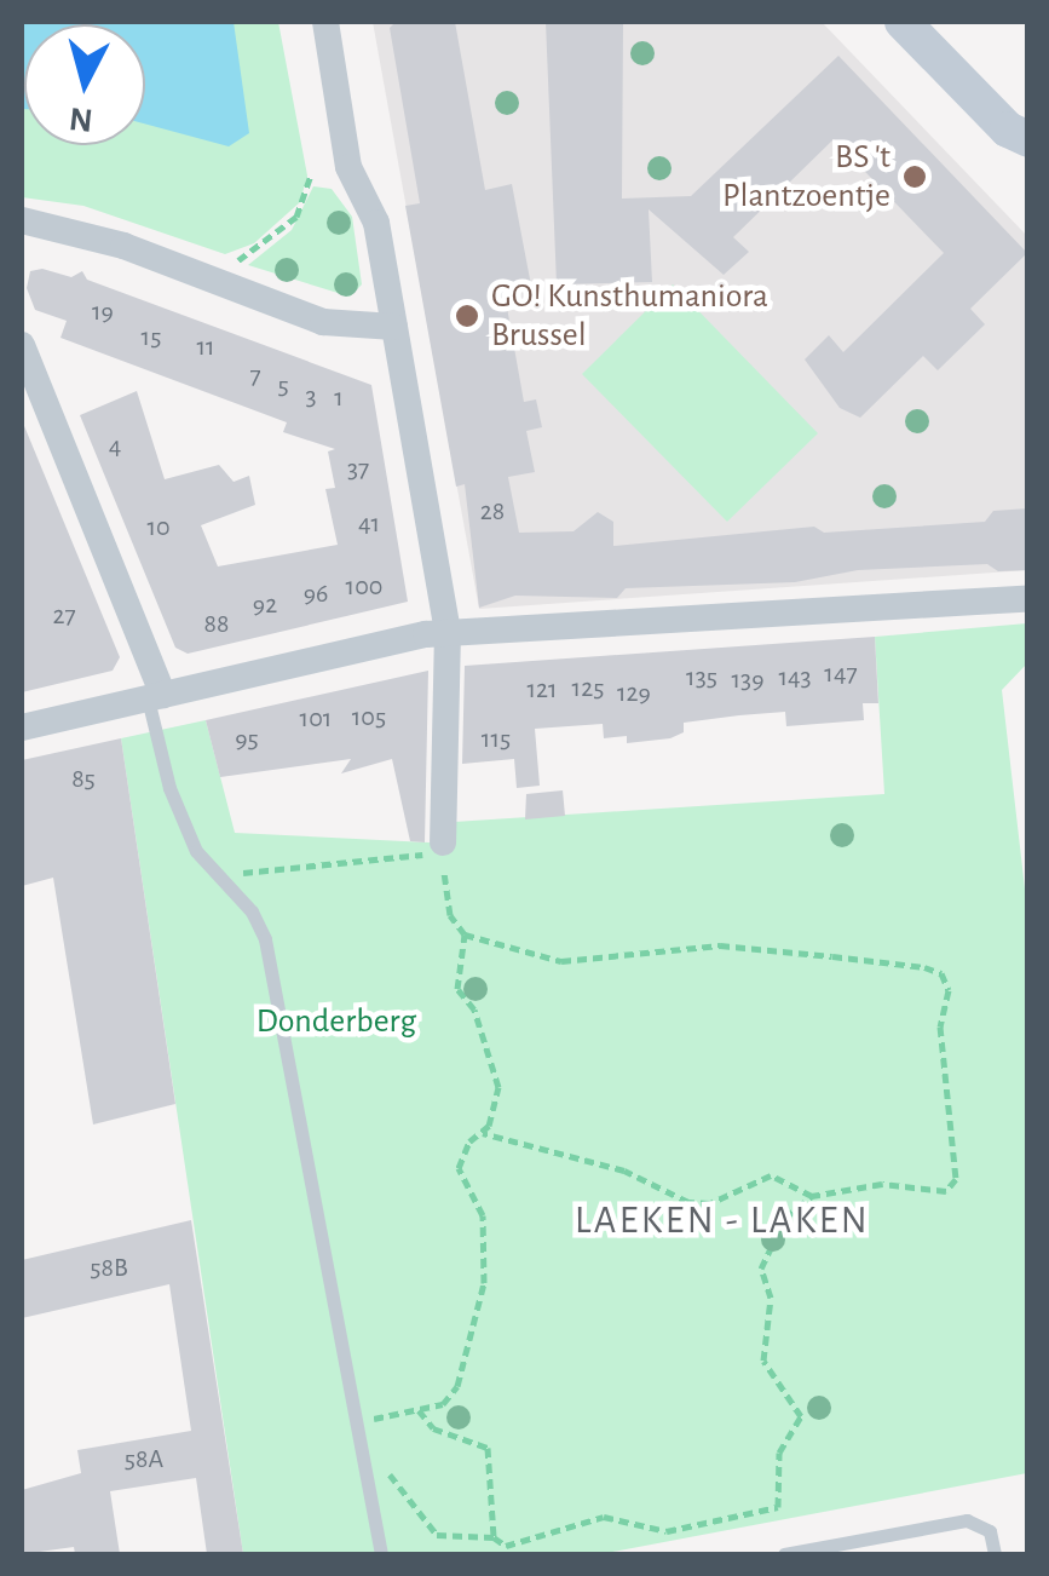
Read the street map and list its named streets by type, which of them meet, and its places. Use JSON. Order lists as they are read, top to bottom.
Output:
{
  "districts": ["LAEKEN - LAKEN"],
  "parks": ["Donderberg"],
  "places": ["BS 't Plantzoentje", "GO! Kunsthumaniora Brussel"],
  "house_numbers": [
    "19",
    "15",
    "11",
    "7",
    "5",
    "3",
    "1",
    "4",
    "37",
    "28",
    "41",
    "10",
    "100",
    "96",
    "92",
    "27",
    "88",
    "147",
    "135",
    "143",
    "139",
    "125",
    "121",
    "129",
    "105",
    "101",
    "95",
    "115",
    "85",
    "58B",
    "58A"
  ],
  "north": "bottom"
}
